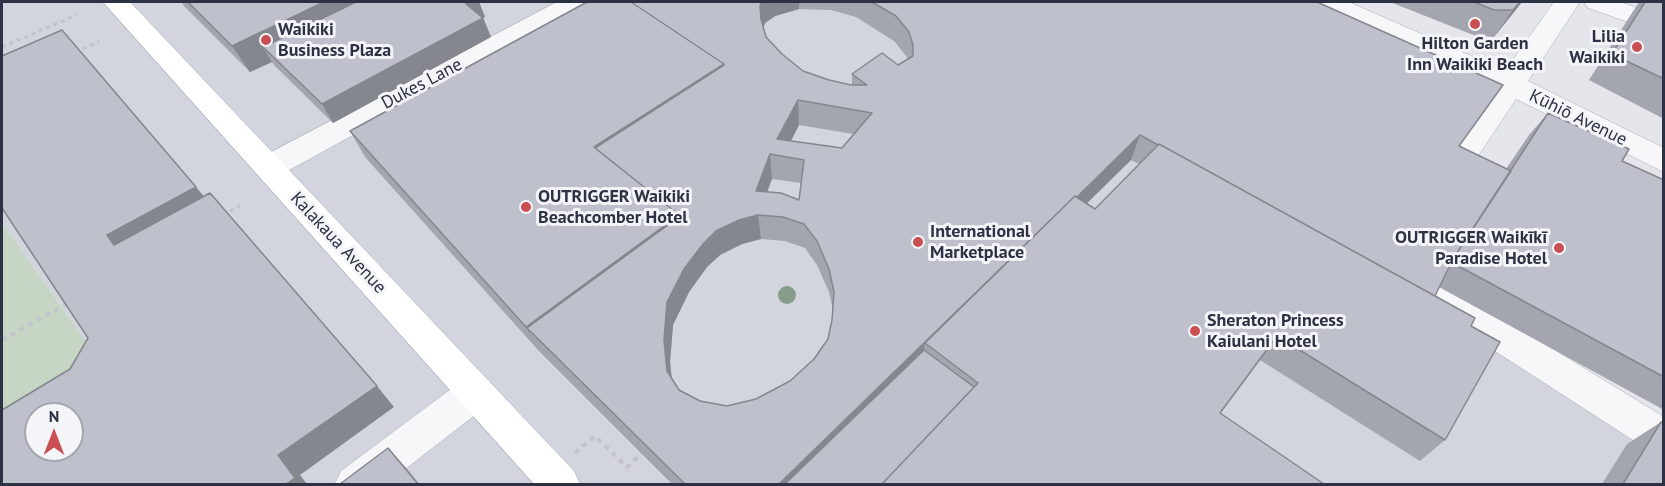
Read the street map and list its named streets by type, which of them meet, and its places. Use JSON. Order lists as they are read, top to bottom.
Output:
{
  "streets": {
    "main road": ["Kalakaua Avenue"],
    "street": ["Dukes Lane", "Kūhiō Avenue"]
  },
  "crossings": [
    ["Dukes Lane", "Kalakaua Avenue"]
  ],
  "places": [
    "Hilton Garden Inn Waikiki Beach",
    "Waikiki Business Plaza",
    "Lilia Waikiki",
    "OUTRIGGER Waikiki Beachcomber Hotel",
    "International Marketplace",
    "OUTRIGGER Waikīkī Paradise Hotel",
    "Sheraton Princess Kaiulani Hotel"
  ],
  "north": "top"
}
